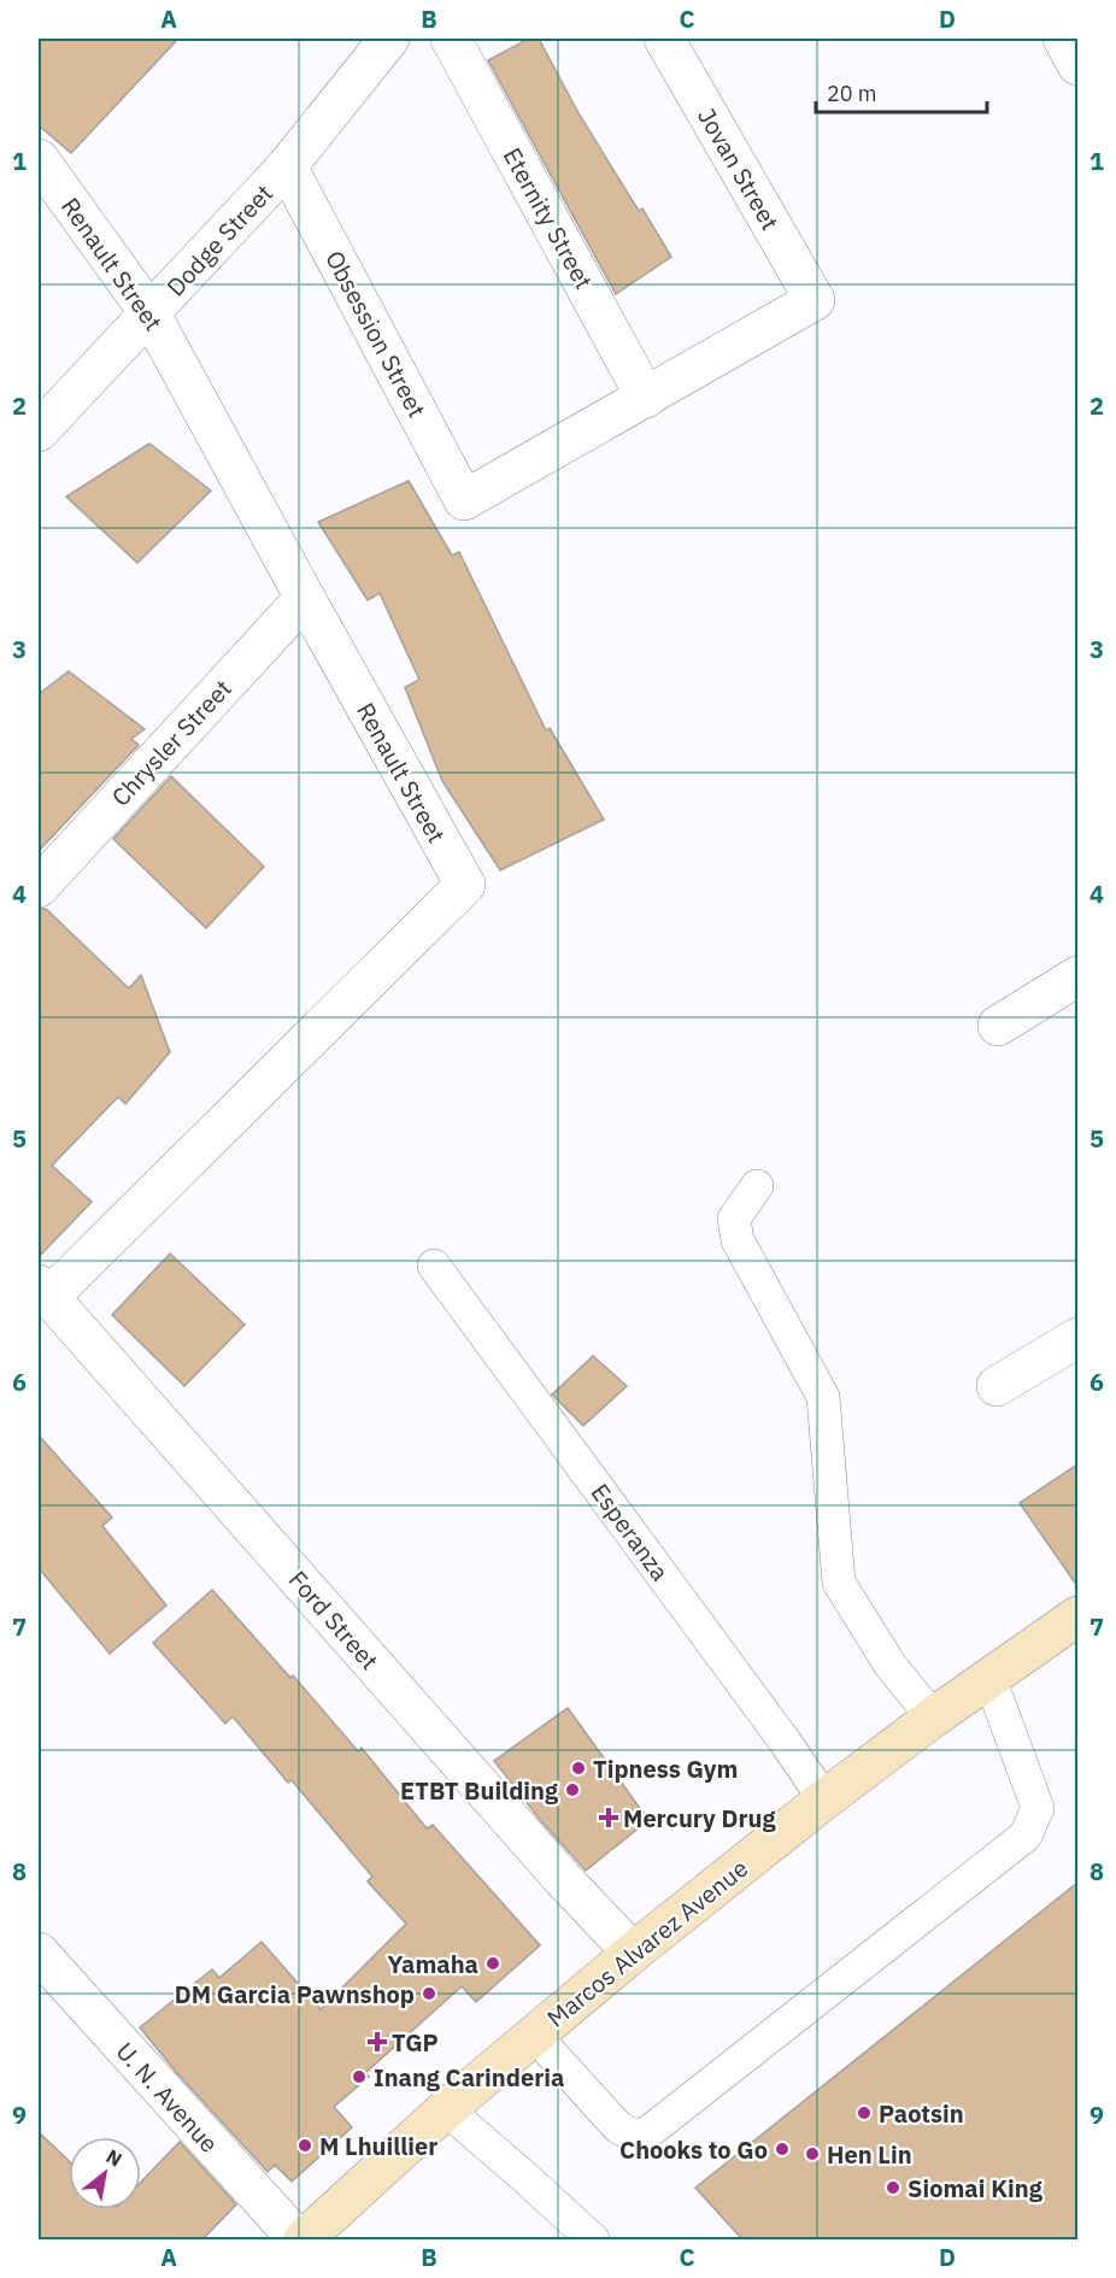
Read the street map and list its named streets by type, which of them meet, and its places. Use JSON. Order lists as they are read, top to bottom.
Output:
{
  "streets": {
    "main road": ["Marcos Alvarez Avenue"],
    "street": [
      "Jovan Street",
      "Eternity Street",
      "Dodge Street",
      "Renault Street",
      "Obsession Street",
      "Chrysler Street",
      "Ford Street",
      "U. N. Avenue"
    ],
    "lane": ["Esperanza"]
  },
  "crossings": [
    ["Jovan Street", "Eternity Street"],
    ["Jovan Street", "Obsession Street"],
    ["Eternity Street", "Obsession Street"],
    ["Dodge Street", "Renault Street"],
    ["Dodge Street", "Obsession Street"],
    ["Renault Street", "Chrysler Street"],
    ["Renault Street", "Ford Street"],
    ["Esperanza", "Marcos Alvarez Avenue"],
    ["Ford Street", "Marcos Alvarez Avenue"]
  ],
  "places": {
    "other": [
      "Tipness Gym",
      "ETBT Building",
      "Yamaha",
      "DM Garcia Pawnshop",
      "Inang Carinderia",
      "Paotsin",
      "M Lhuillier",
      "Chooks to Go",
      "Hen Lin",
      "Siomai King"
    ],
    "health": ["Mercury Drug", "TGP"]
  },
  "scale_bar": "20 m",
  "north": "top right",
  "grid": {
    "columns": [
      "A",
      "B",
      "C",
      "D"
    ],
    "rows": [
      "1",
      "2",
      "3",
      "4",
      "5",
      "6",
      "7",
      "8",
      "9"
    ]
  }
}
